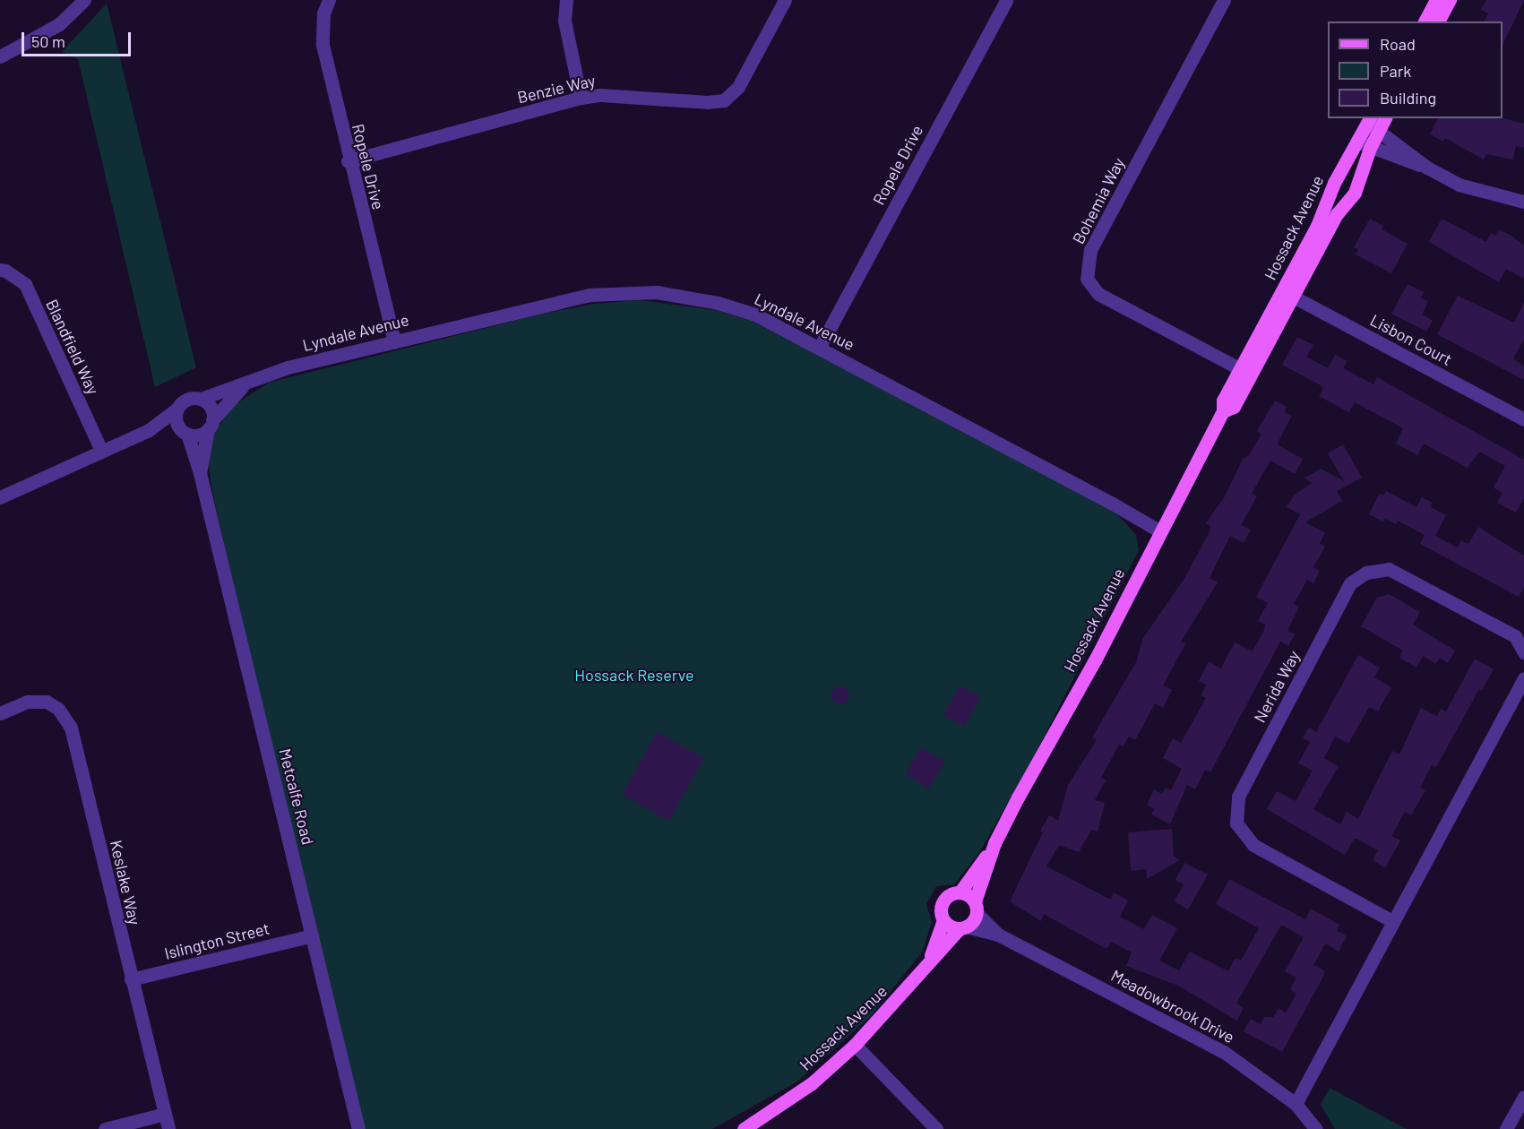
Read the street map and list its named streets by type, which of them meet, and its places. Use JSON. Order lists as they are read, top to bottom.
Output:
{
  "streets": {
    "main road": ["Hossack Avenue"],
    "street": [
      "Benzie Way",
      "Ropele Drive",
      "Bohemia Way",
      "Lyndale Avenue",
      "Lisbon Court",
      "Blandfield Way",
      "Nerida Way",
      "Metcalfe Road",
      "Keslake Way",
      "Islington Street",
      "Meadowbrook Drive"
    ]
  },
  "crossings": [
    ["Benzie Way", "Ropele Drive"],
    ["Ropele Drive", "Lyndale Avenue"],
    ["Bohemia Way", "Hossack Avenue"],
    ["Hossack Avenue", "Lyndale Avenue"],
    ["Hossack Avenue", "Lisbon Court"],
    ["Hossack Avenue", "Meadowbrook Drive"],
    ["Lyndale Avenue", "Blandfield Way"],
    ["Lyndale Avenue", "Metcalfe Road"],
    ["Metcalfe Road", "Islington Street"],
    ["Keslake Way", "Islington Street"]
  ],
  "parks": ["Hossack Reserve"],
  "legend": ["Road", "Park", "Building"],
  "scale_bar": "50 m"
}
